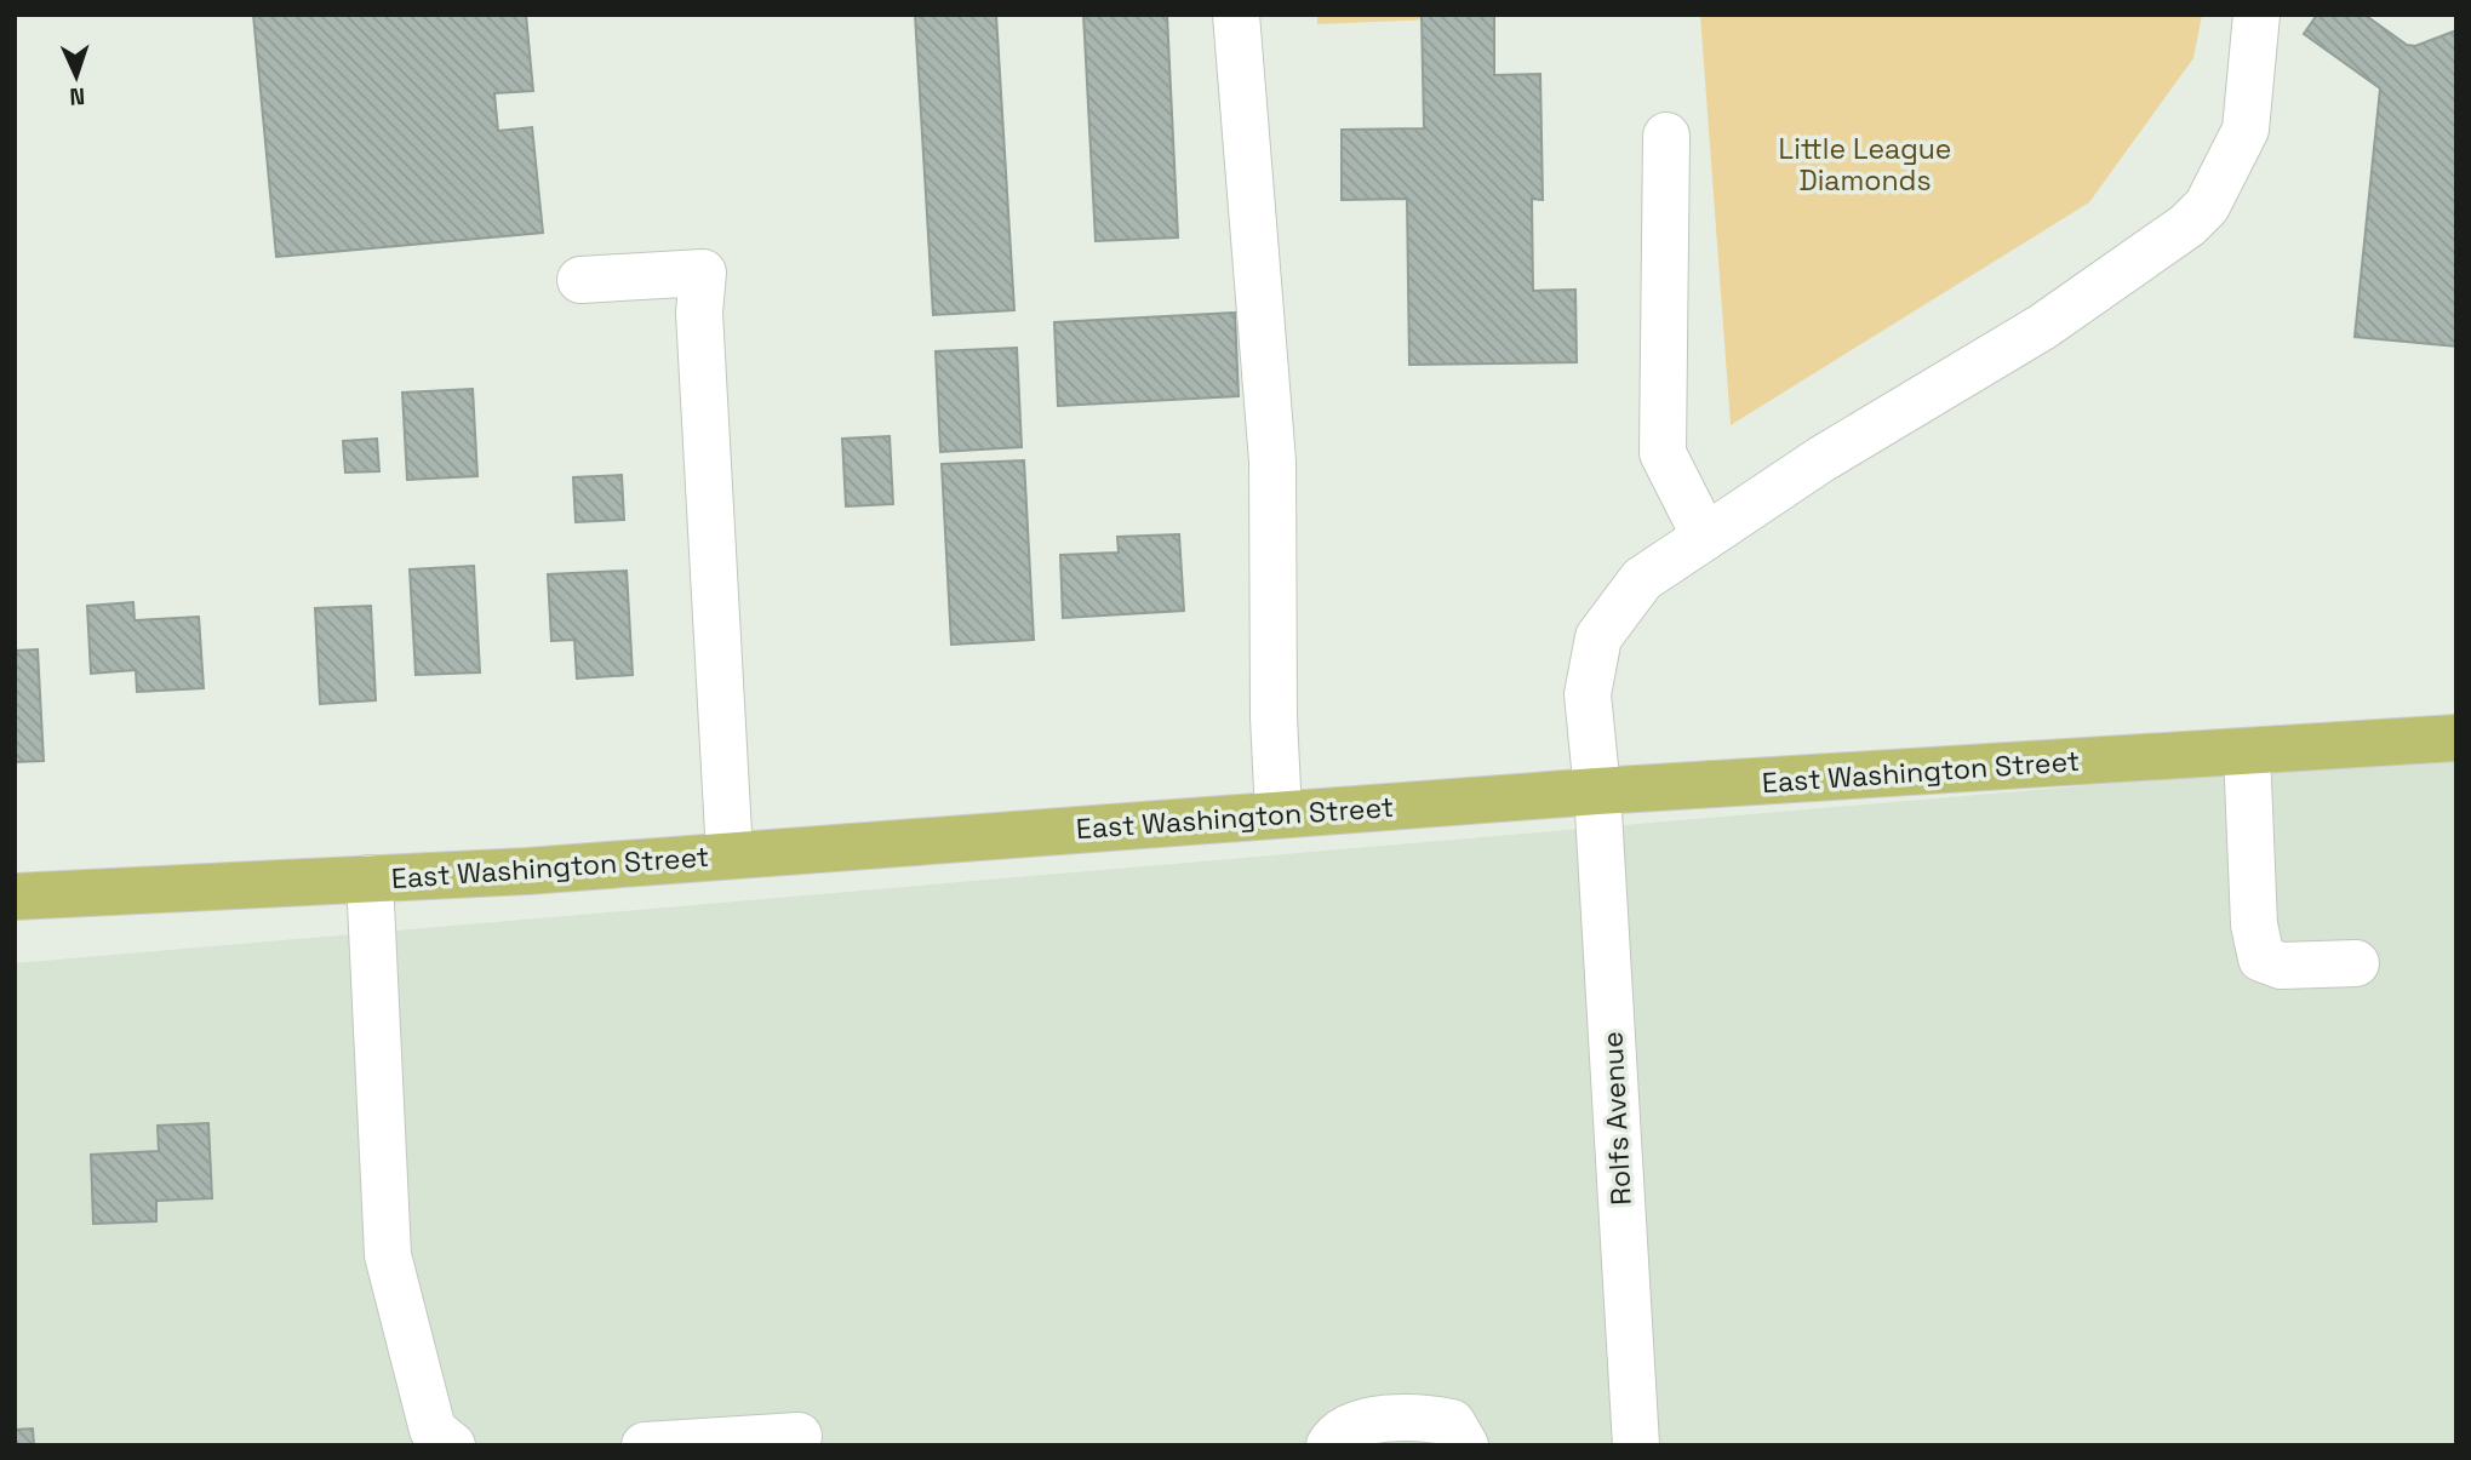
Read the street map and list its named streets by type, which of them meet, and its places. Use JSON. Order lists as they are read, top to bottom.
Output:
{
  "streets": {
    "main road": ["East Washington Street"],
    "street": ["Rolfs Avenue"]
  },
  "crossings": [
    ["East Washington Street", "Rolfs Avenue"]
  ],
  "parks": ["Little League Diamonds"],
  "north": "bottom"
}
